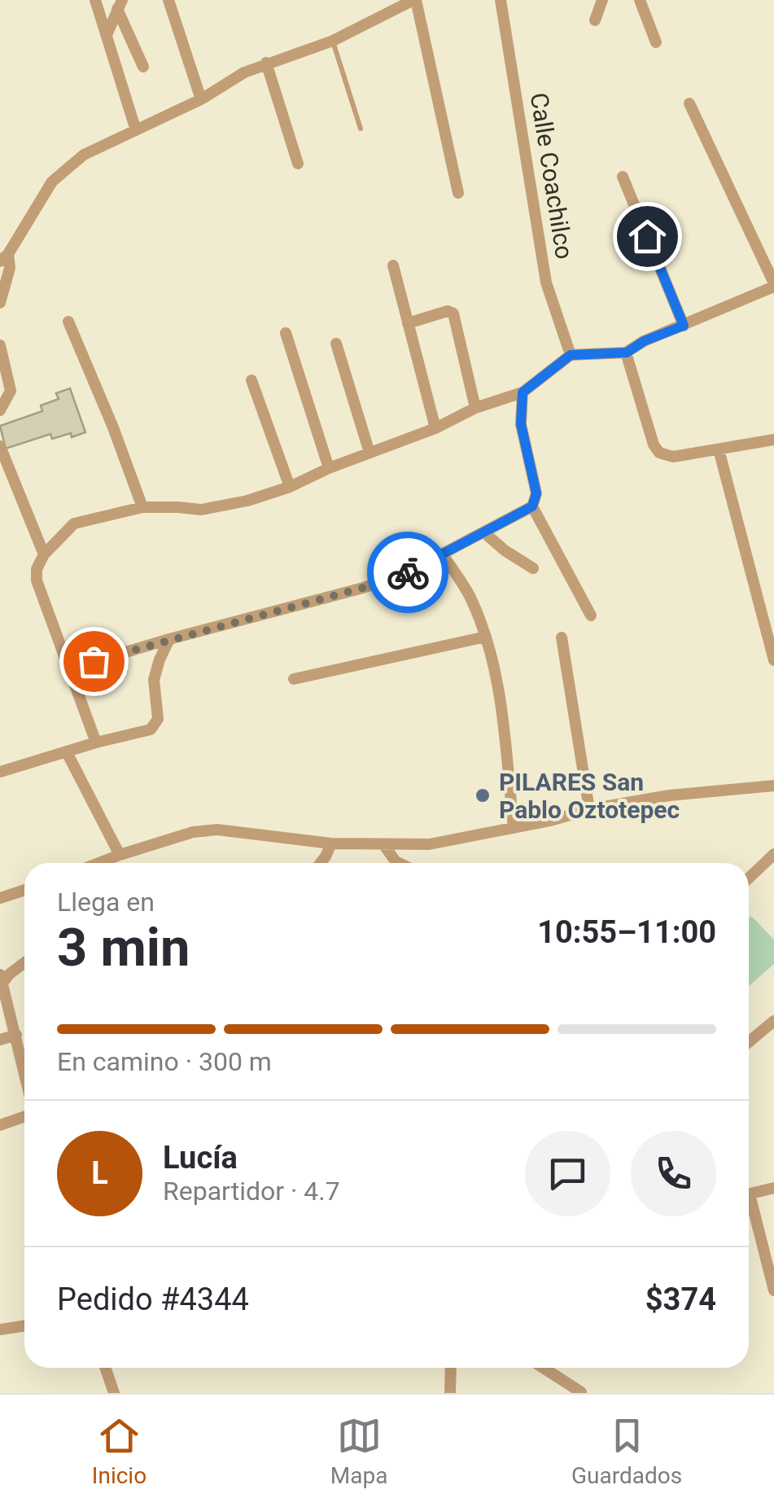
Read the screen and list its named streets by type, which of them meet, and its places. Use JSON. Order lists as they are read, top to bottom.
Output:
{
  "streets": {
    "street": ["Calle Coachilco"]
  },
  "places": ["PILARES San Pablo Oztotepec"],
  "page": {
    "heading": ["3 min", "Llega en", "10:55–11:00"],
    "panel": [
      "Lucía",
      "Repartidor · 4.7",
      "Pedido #4344",
      "$374"
    ],
    "bar": "En camino · 300 m",
    "round": "L",
    "tabs": ["Inicio", "Mapa", "Guardados"]
  }
}
